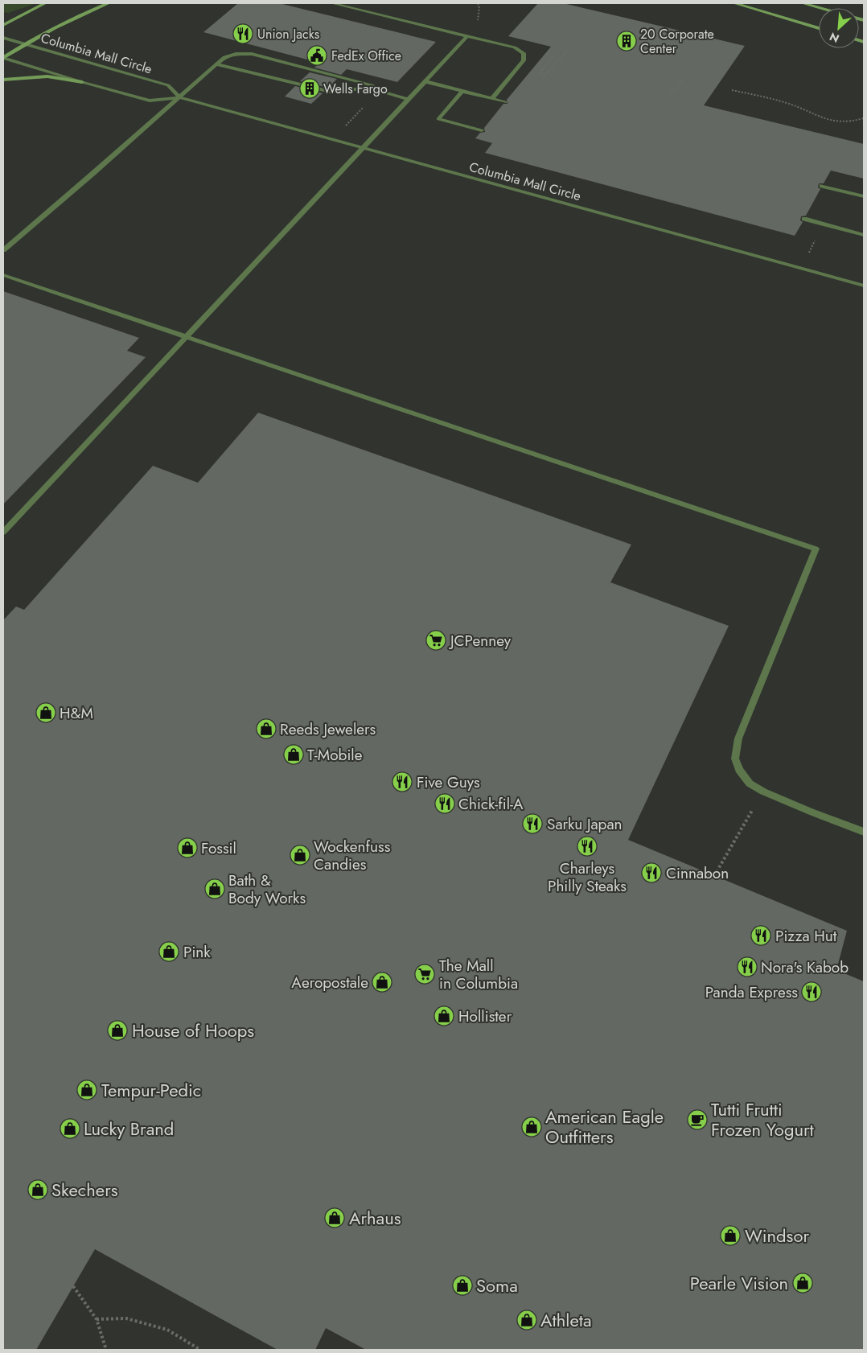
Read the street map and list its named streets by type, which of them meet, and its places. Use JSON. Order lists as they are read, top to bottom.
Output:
{
  "streets": {
    "street": ["Columbia Mall Circle"]
  },
  "places": {
    "restaurant": [
      "Union Jacks",
      "Five Guys",
      "Chick-fil-A",
      "Sarku Japan",
      "Charleys Philly Steaks",
      "Cinnabon",
      "Pizza Hut",
      "Nora's Kabob",
      "Panda Express"
    ],
    "building": ["20 Corporate Center", "Wells Fargo"],
    "public building": ["FedEx Office"],
    "supermarket": ["JCPenney", "The Mall in Columbia"],
    "shop": [
      "H&M",
      "Reeds Jewelers",
      "T-Mobile",
      "Fossil",
      "Wockenfuss Candies",
      "Bath & Body Works",
      "Pink",
      "Aeropostale",
      "Hollister",
      "House of Hoops",
      "Tempur-Pedic",
      "American Eagle Outfitters",
      "Lucky Brand",
      "Skechers",
      "Arhaus",
      "Windsor",
      "Pearle Vision",
      "Soma",
      "Athleta"
    ],
    "cafe": ["Tutti Frutti Frozen Yogurt"]
  },
  "north": "bottom left"
}
